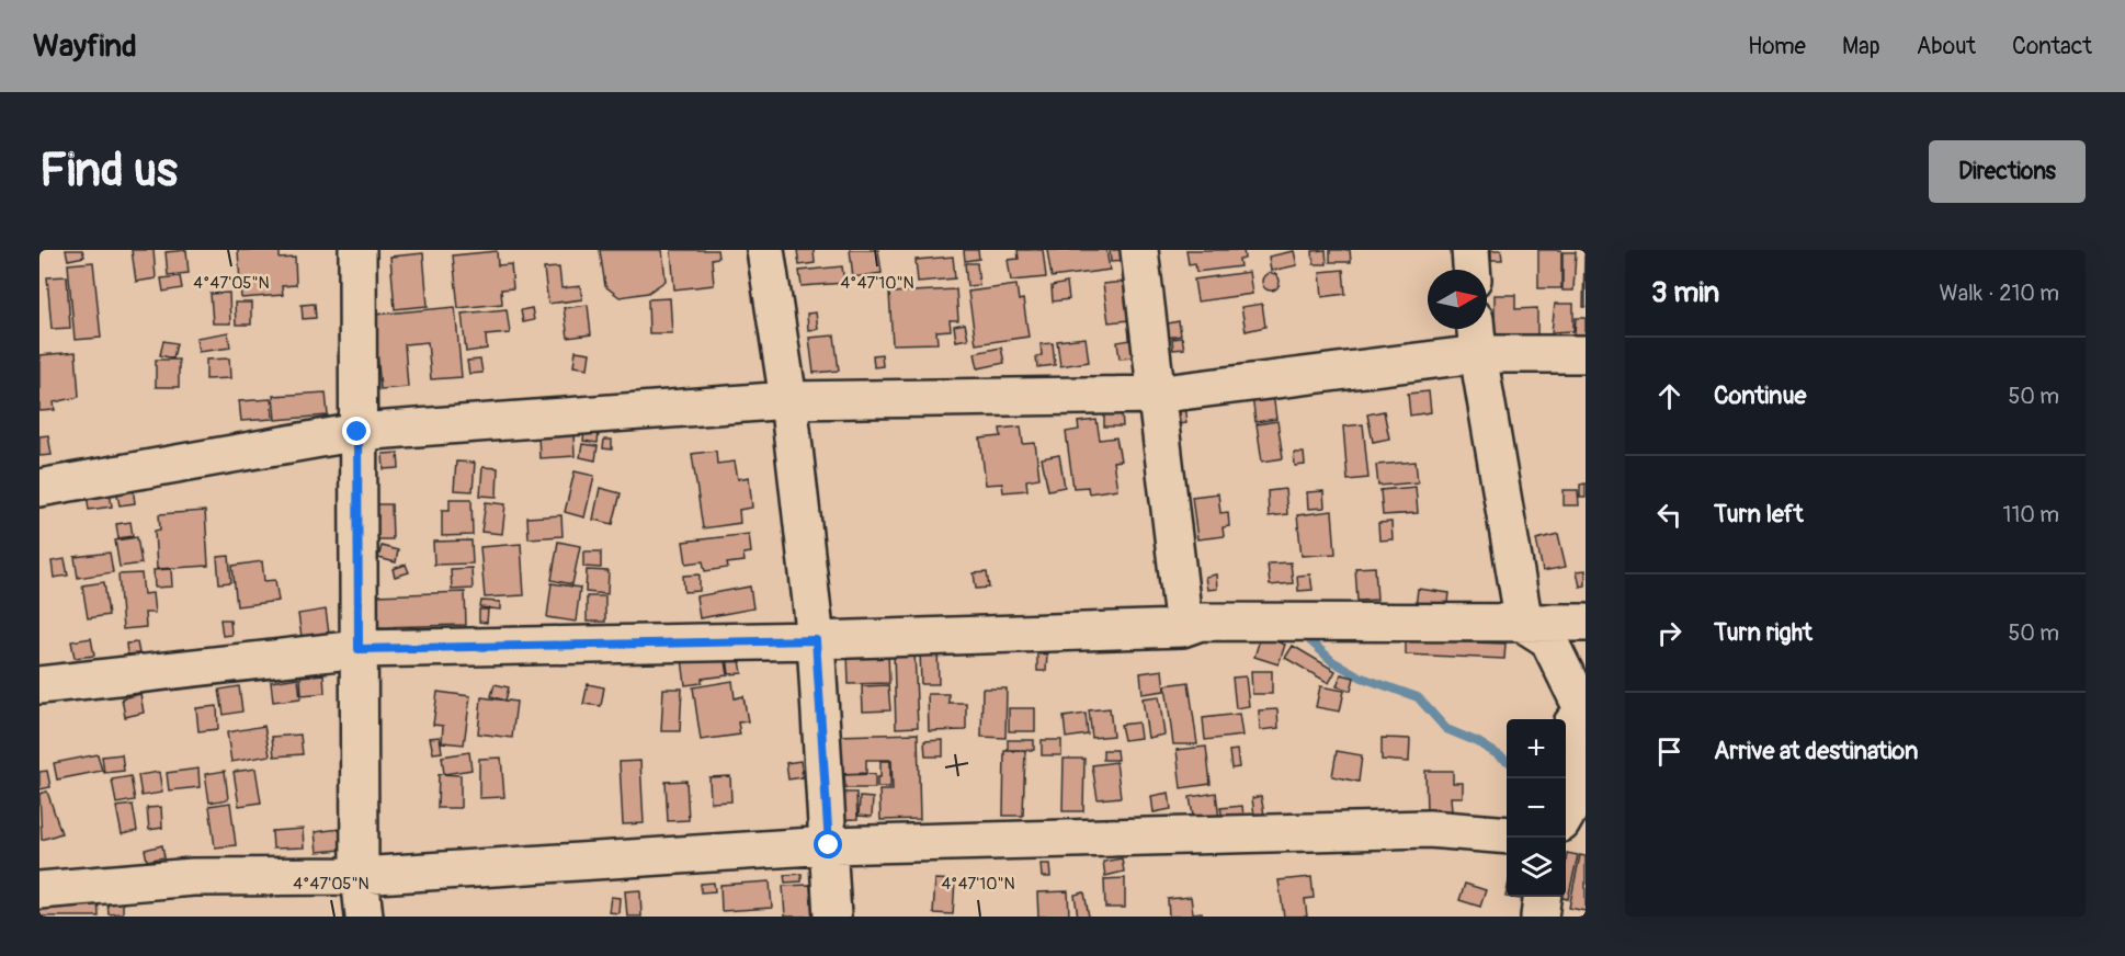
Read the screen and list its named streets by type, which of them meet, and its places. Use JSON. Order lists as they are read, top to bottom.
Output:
{
  "north": "right",
  "page": {
    "header": "Wayfind",
    "nav": [
      "Home",
      "Map",
      "About",
      "Contact"
    ],
    "buttons": "Directions",
    "title": "Find us",
    "heading": ["3 min", "Walk · 210 m"],
    "list": [
      ["Continue", "50 m"],
      ["Turn left", "110 m"],
      ["Turn right", "50 m"],
      "Arrive at destination"
    ],
    "map_buttons": ["+", "−"]
  },
  "coordinates": ["4°47'05\"N", "4°47'10\"N"]
}
